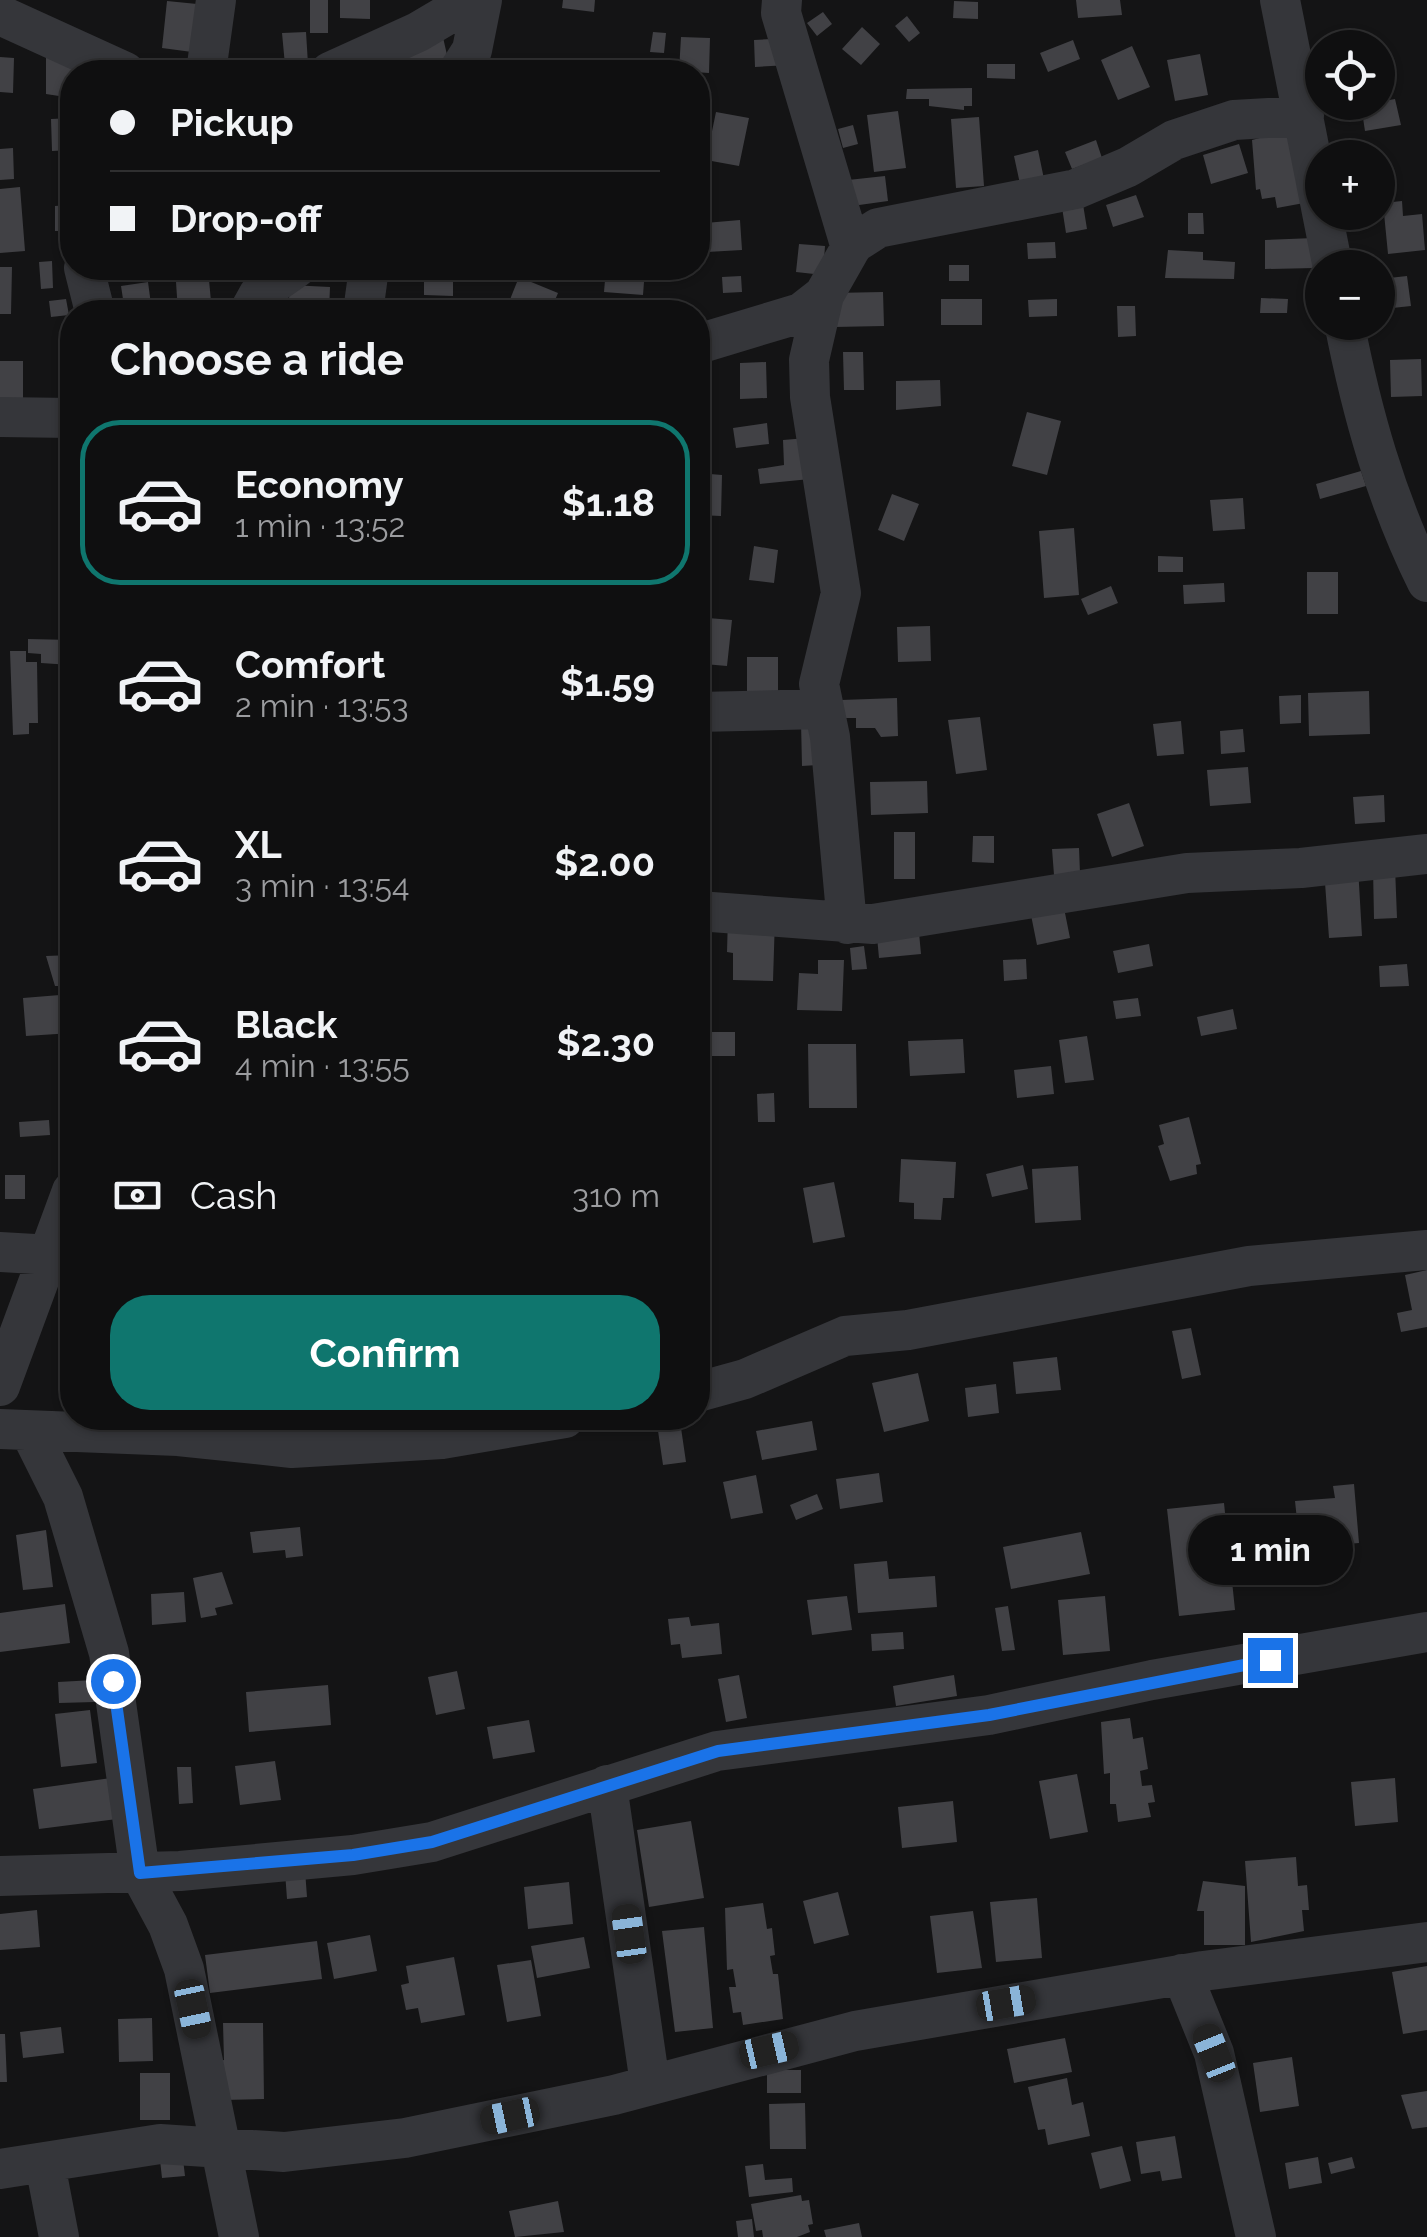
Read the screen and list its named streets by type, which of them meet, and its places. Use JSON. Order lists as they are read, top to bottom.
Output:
{
  "page": {
    "map_buttons": ["+", "−"],
    "banner": ["Pickup", "Drop-off"],
    "heading": "Choose a ride",
    "list": [
      {
        "name": "Economy",
        "note": "1 min · 13:52",
        "value": "$1.18"
      },
      {
        "name": "Comfort",
        "note": "2 min · 13:53",
        "value": "$1.59"
      },
      {
        "name": "XL",
        "note": "3 min · 13:54",
        "value": "$2.00"
      },
      {
        "name": "Black",
        "note": "4 min · 13:55",
        "value": "$2.30"
      }
    ],
    "pay": ["Cash", "310 m"],
    "buttons": "Confirm",
    "bubble": "1 min"
  }
}
